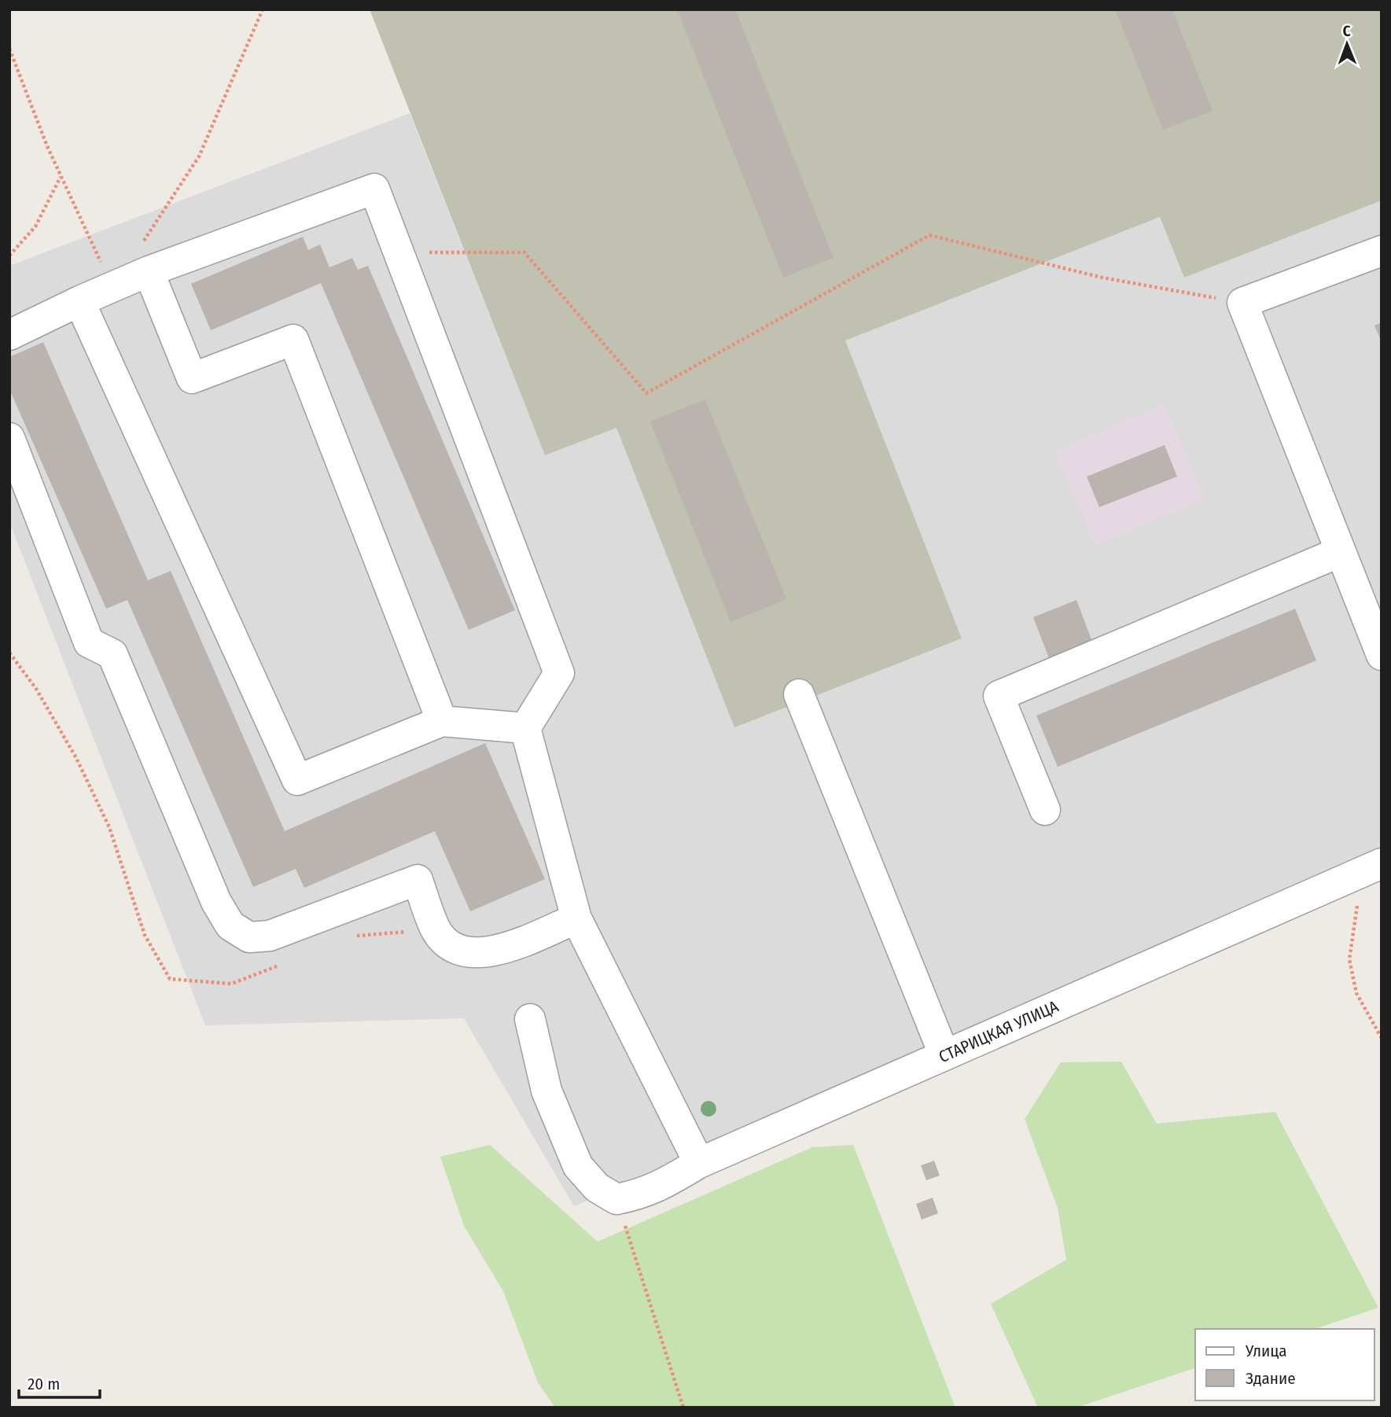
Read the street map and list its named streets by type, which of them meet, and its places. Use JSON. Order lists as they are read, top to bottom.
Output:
{
  "streets": {
    "street": ["СТАРИЦКАЯ УЛИЦА"]
  },
  "legend": ["Улица", "Здание"],
  "scale_bar": "20 m",
  "north": "top"
}
